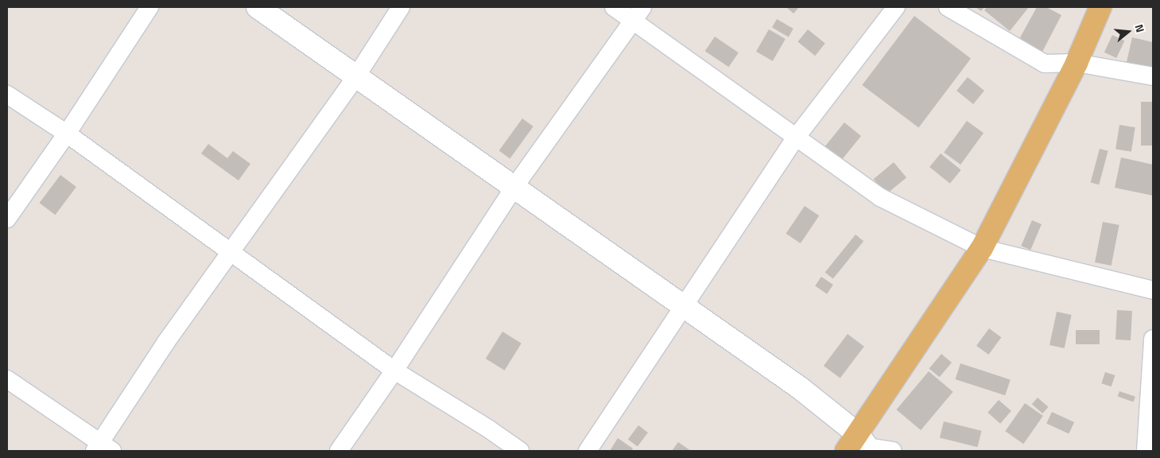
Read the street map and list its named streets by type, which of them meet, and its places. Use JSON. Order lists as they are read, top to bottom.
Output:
{
  "north": "right"
}
